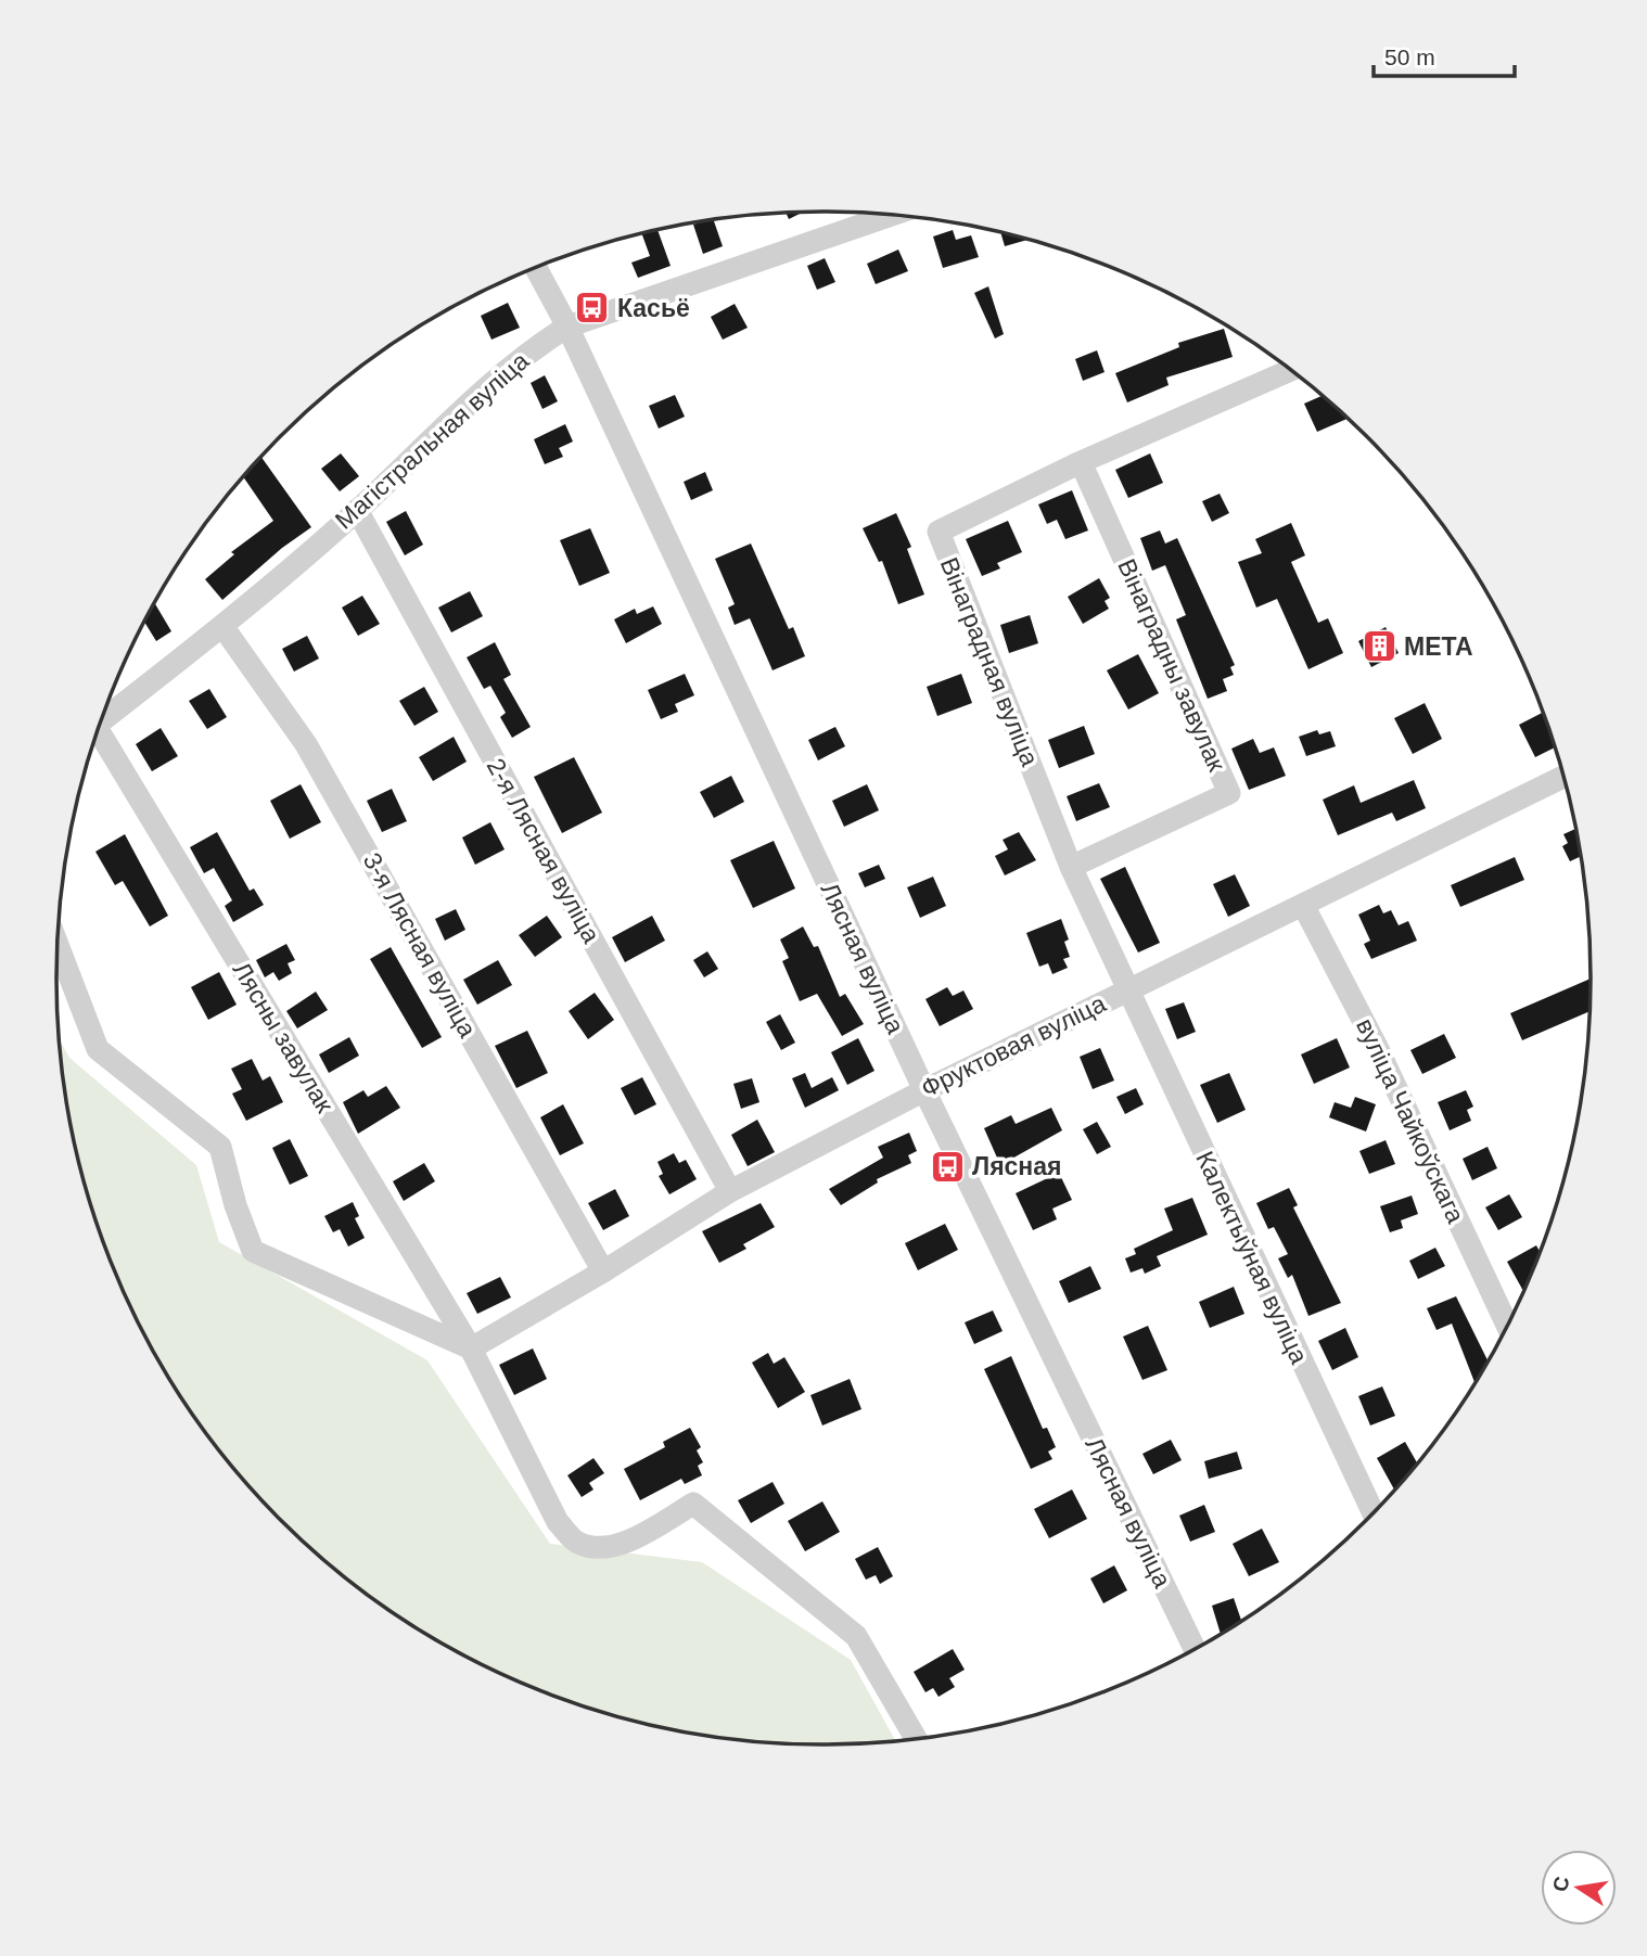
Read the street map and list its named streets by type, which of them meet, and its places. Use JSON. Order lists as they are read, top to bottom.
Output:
{
  "streets": {
    "street": [
      "Магістральная вуліца",
      "Вінаградная вуліца",
      "Вінаградны завулак",
      "2-я Лясная вуліца",
      "3-я Лясная вуліца",
      "Лясная вуліца",
      "Лясны завулак",
      "Фруктовая вуліца",
      "вуліца Чайкоўскага",
      "Калектыўная вуліца"
    ]
  },
  "crossings": [
    ["Магістральная вуліца", "2-я Лясная вуліца"],
    ["Магістральная вуліца", "3-я Лясная вуліца"],
    ["Магістральная вуліца", "Лясная вуліца"],
    ["Вінаградная вуліца", "Вінаградны завулак"],
    ["Вінаградная вуліца", "Фруктовая вуліца"],
    ["Вінаградная вуліца", "Калектыўная вуліца"],
    ["2-я Лясная вуліца", "Фруктовая вуліца"],
    ["3-я Лясная вуліца", "Фруктовая вуліца"],
    ["Лясная вуліца", "Фруктовая вуліца"],
    ["Лясны завулак", "Фруктовая вуліца"],
    ["Фруктовая вуліца", "вуліца Чайкоўскага"],
    ["Фруктовая вуліца", "Калектыўная вуліца"]
  ],
  "places": {
    "bus stop": ["Касьё", "Лясная"],
    "building": ["МЕТА"]
  },
  "scale_bar": "50 m",
  "north": "left"
}
